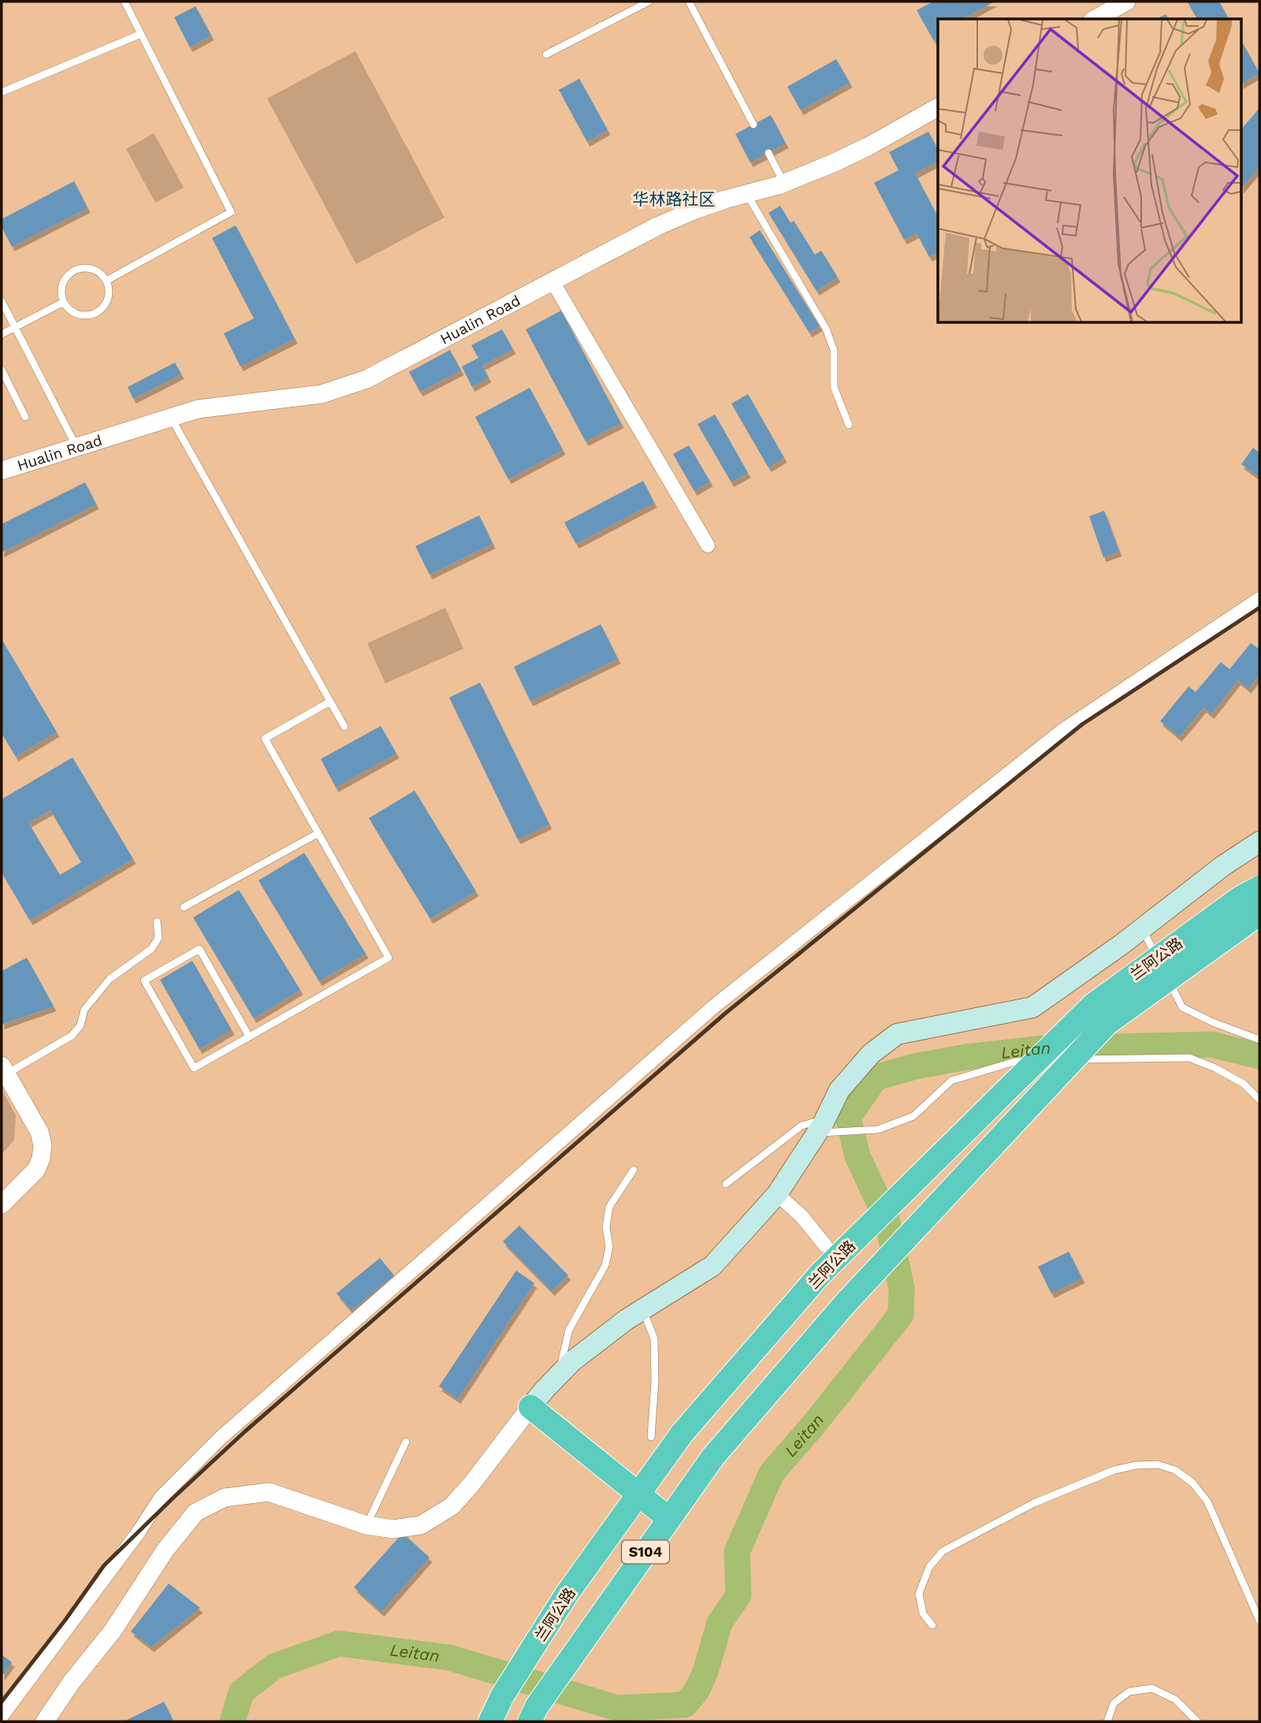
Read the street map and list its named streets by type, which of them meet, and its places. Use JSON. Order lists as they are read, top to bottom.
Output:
{
  "streets": {
    "highway": ["兰阿公路", "S104"],
    "street": ["Hualin Road"]
  },
  "districts": ["华林路社区"],
  "water": ["Leitan"]
}
